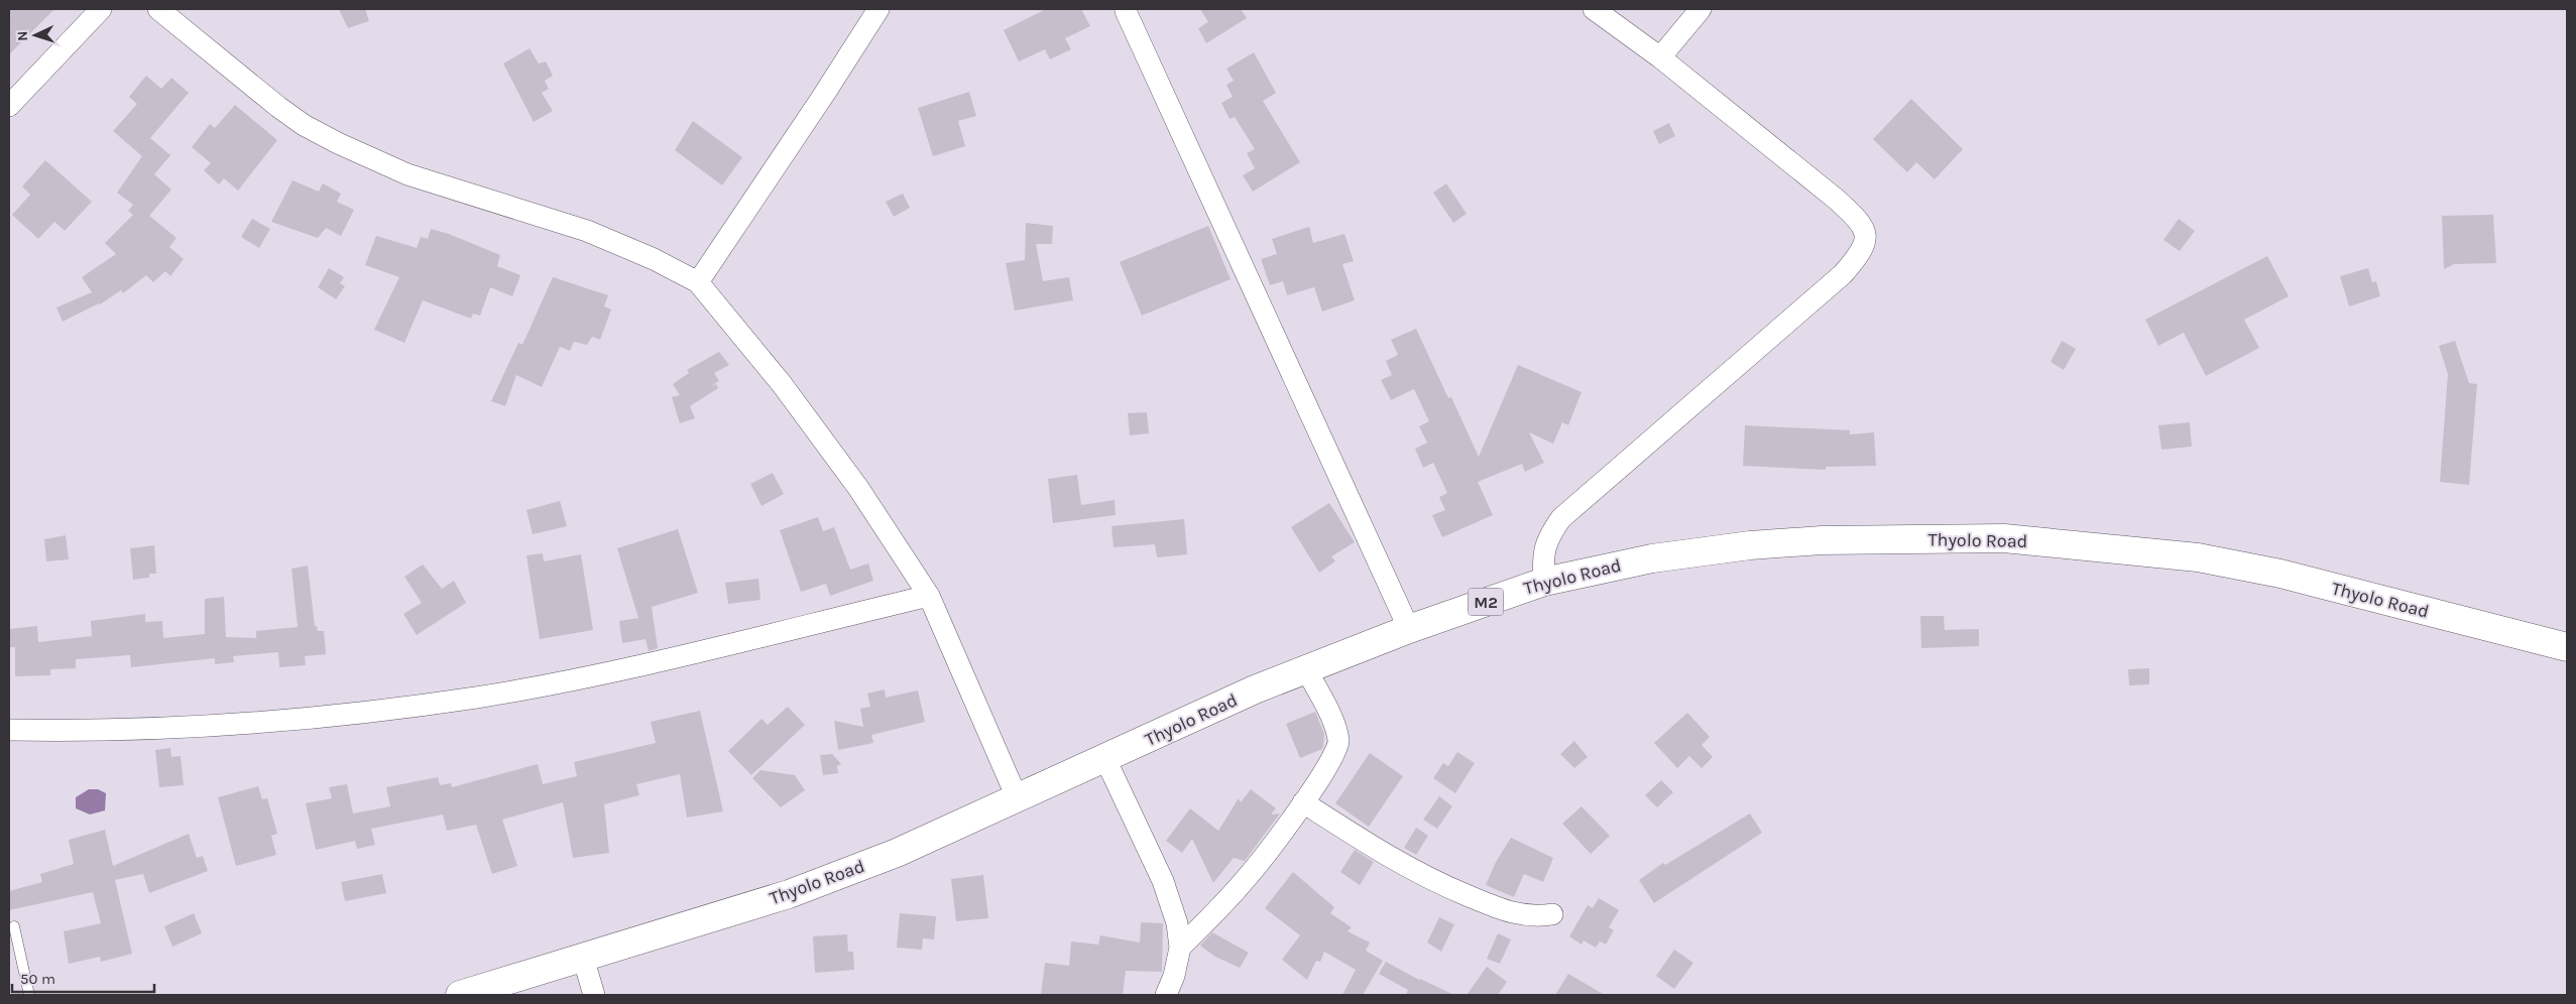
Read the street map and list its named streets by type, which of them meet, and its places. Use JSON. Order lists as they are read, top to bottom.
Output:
{
  "streets": {
    "highway": ["Thyolo Road", "M2"]
  },
  "scale_bar": "50 m",
  "north": "left"
}
